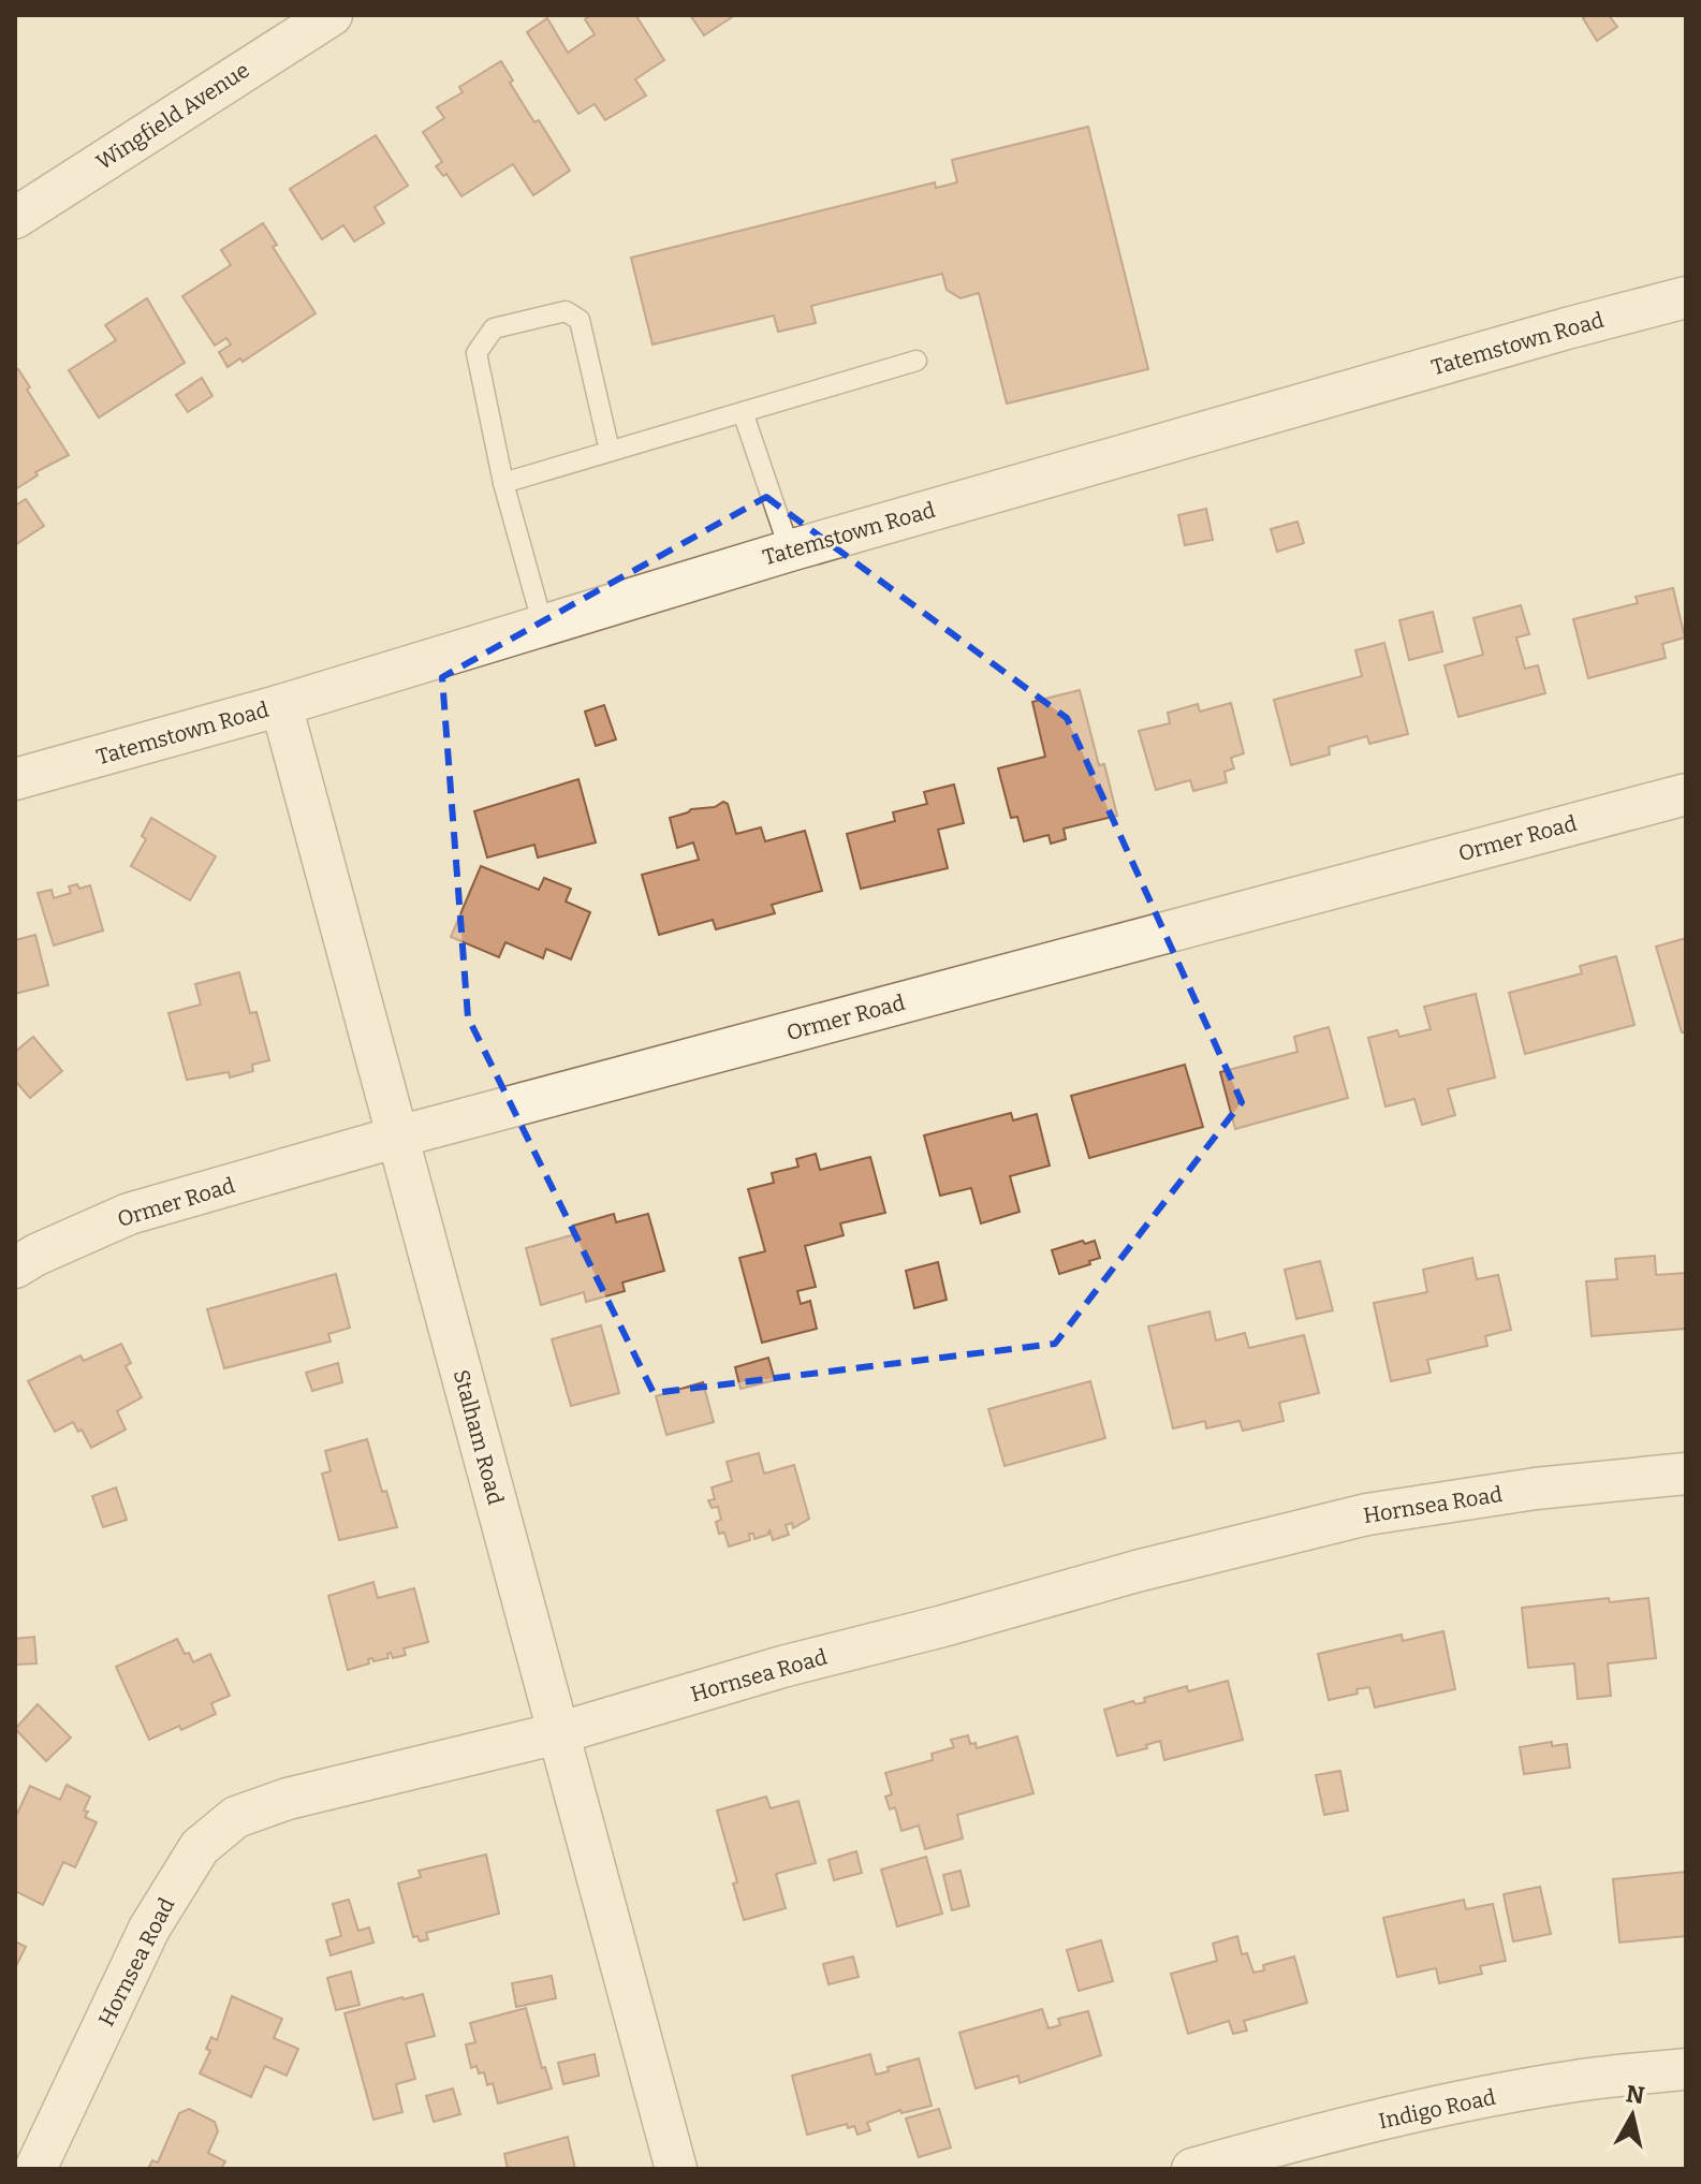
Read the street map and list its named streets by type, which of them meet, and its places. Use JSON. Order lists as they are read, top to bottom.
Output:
{
  "streets": {
    "street": [
      "Wingfield Avenue",
      "Tatemstown Road",
      "Ormer Road",
      "Stalham Road",
      "Hornsea Road",
      "Indigo Road"
    ]
  },
  "crossings": [
    ["Tatemstown Road", "Stalham Road"],
    ["Ormer Road", "Stalham Road"],
    ["Stalham Road", "Hornsea Road"]
  ],
  "north": "top"
}
